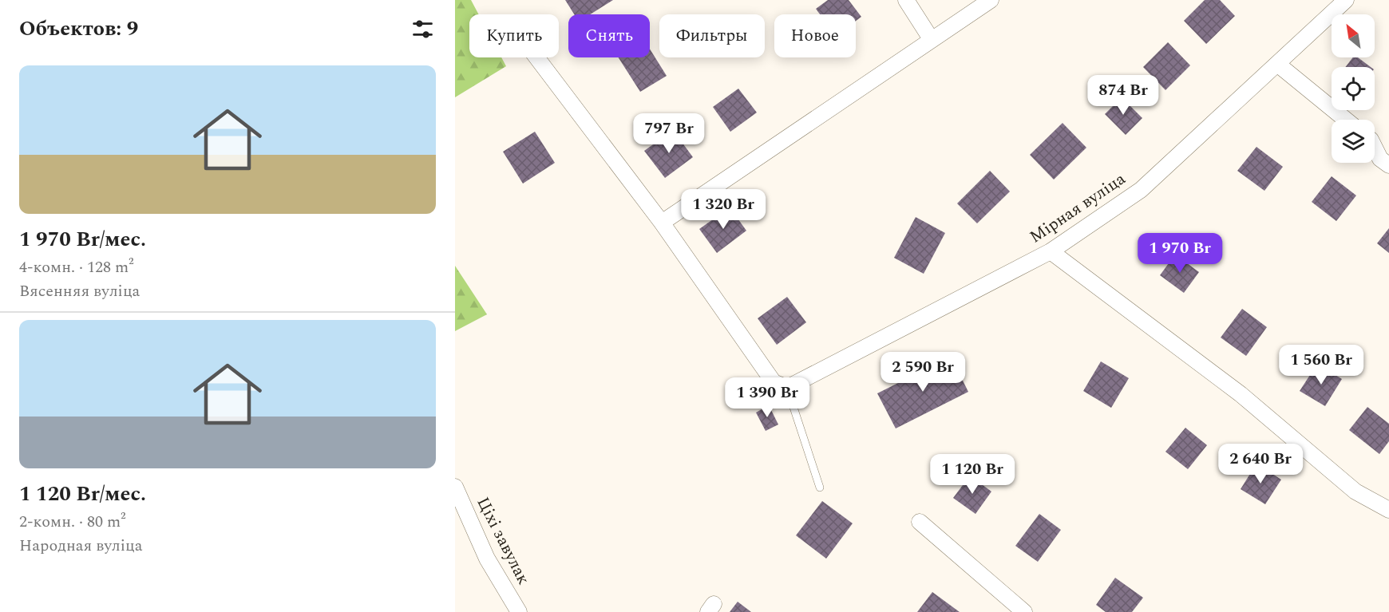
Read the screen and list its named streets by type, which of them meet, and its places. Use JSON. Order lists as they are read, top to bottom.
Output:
{
  "streets": {
    "street": ["Мірная вуліца", "Ціхі завулак"]
  },
  "north": "top left",
  "page": {
    "heading": "Объектов: 9",
    "chip": [
      "Купить",
      "Снять",
      "Фильтры",
      "Новое"
    ],
    "list": [
      {
        "name": "1 970 Br/мес.",
        "note": "4-комн. · 128 m² · Вясенняя вуліца"
      },
      {
        "name": "1 120 Br/мес.",
        "note": "2-комн. · 80 m² · Народная вуліца"
      }
    ],
    "price": [
      "874 Br",
      "797 Br",
      "1 320 Br",
      "1 970 Br",
      "1 560 Br",
      "2 590 Br",
      "1 390 Br",
      "2 640 Br",
      "1 120 Br"
    ]
  }
}
